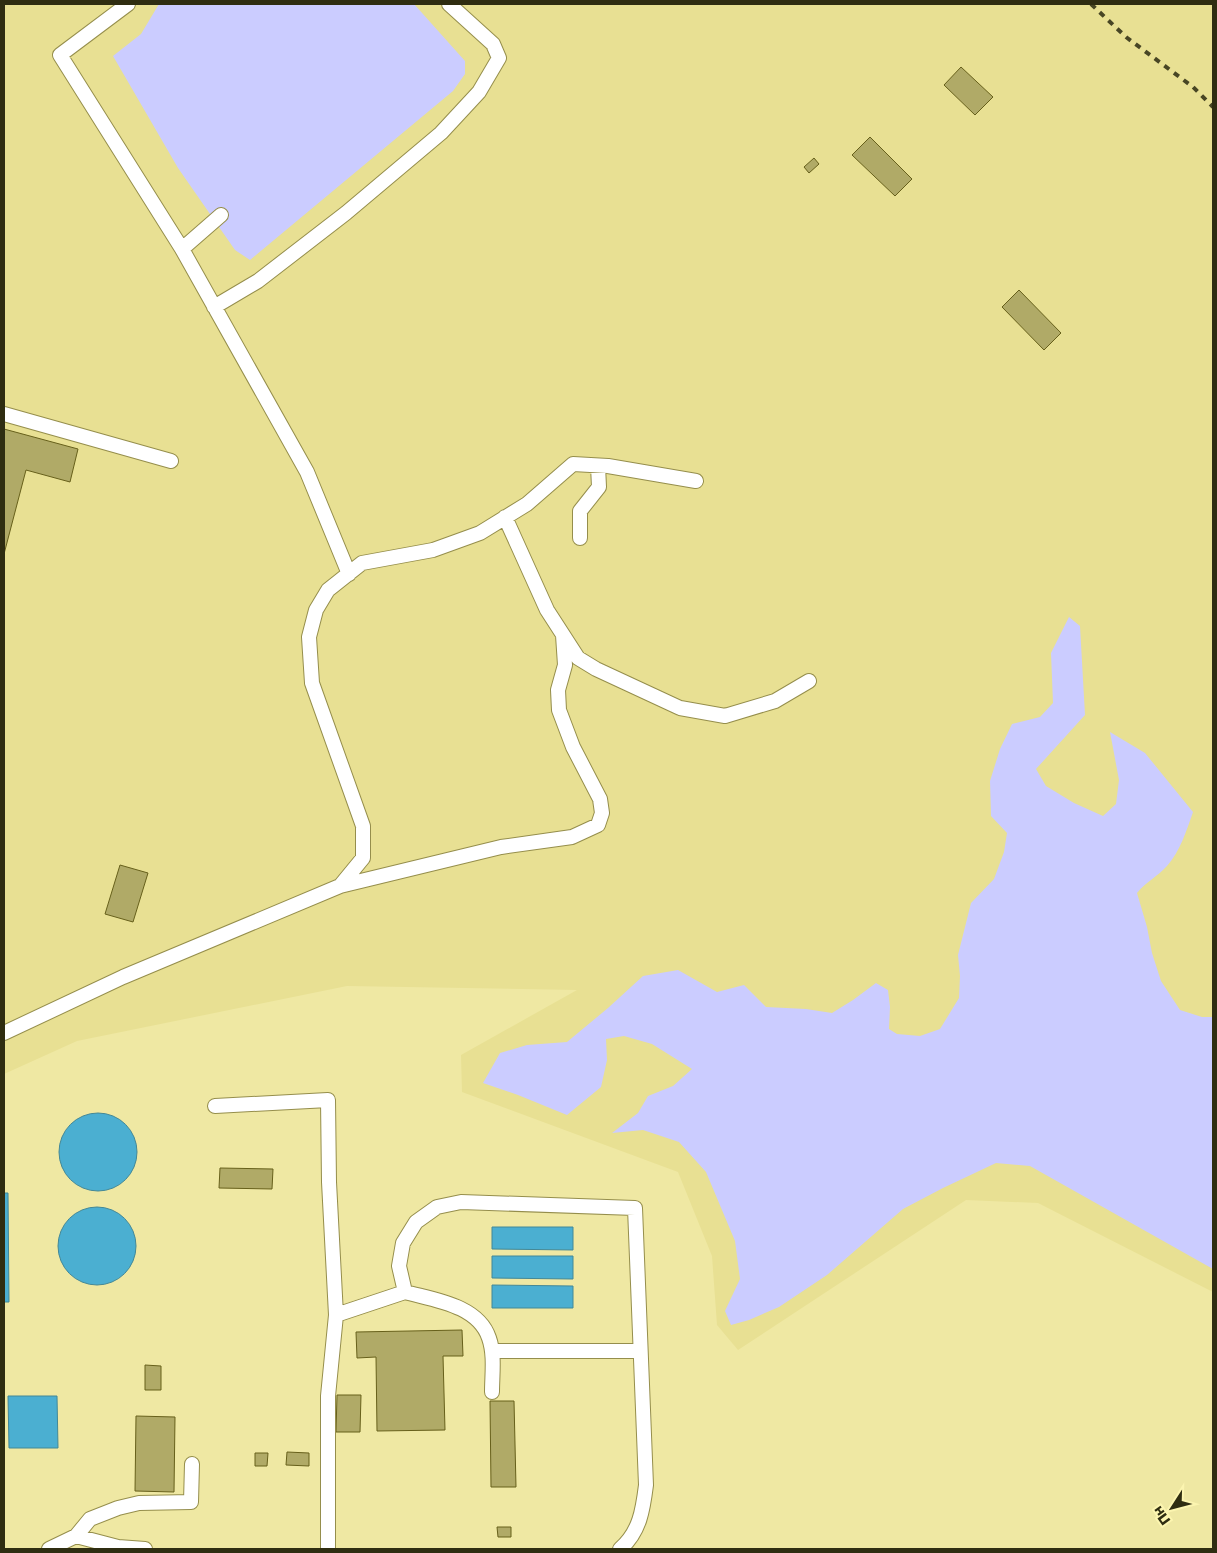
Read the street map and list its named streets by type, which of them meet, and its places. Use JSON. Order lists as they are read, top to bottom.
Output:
{
  "north": "bottom left"
}
